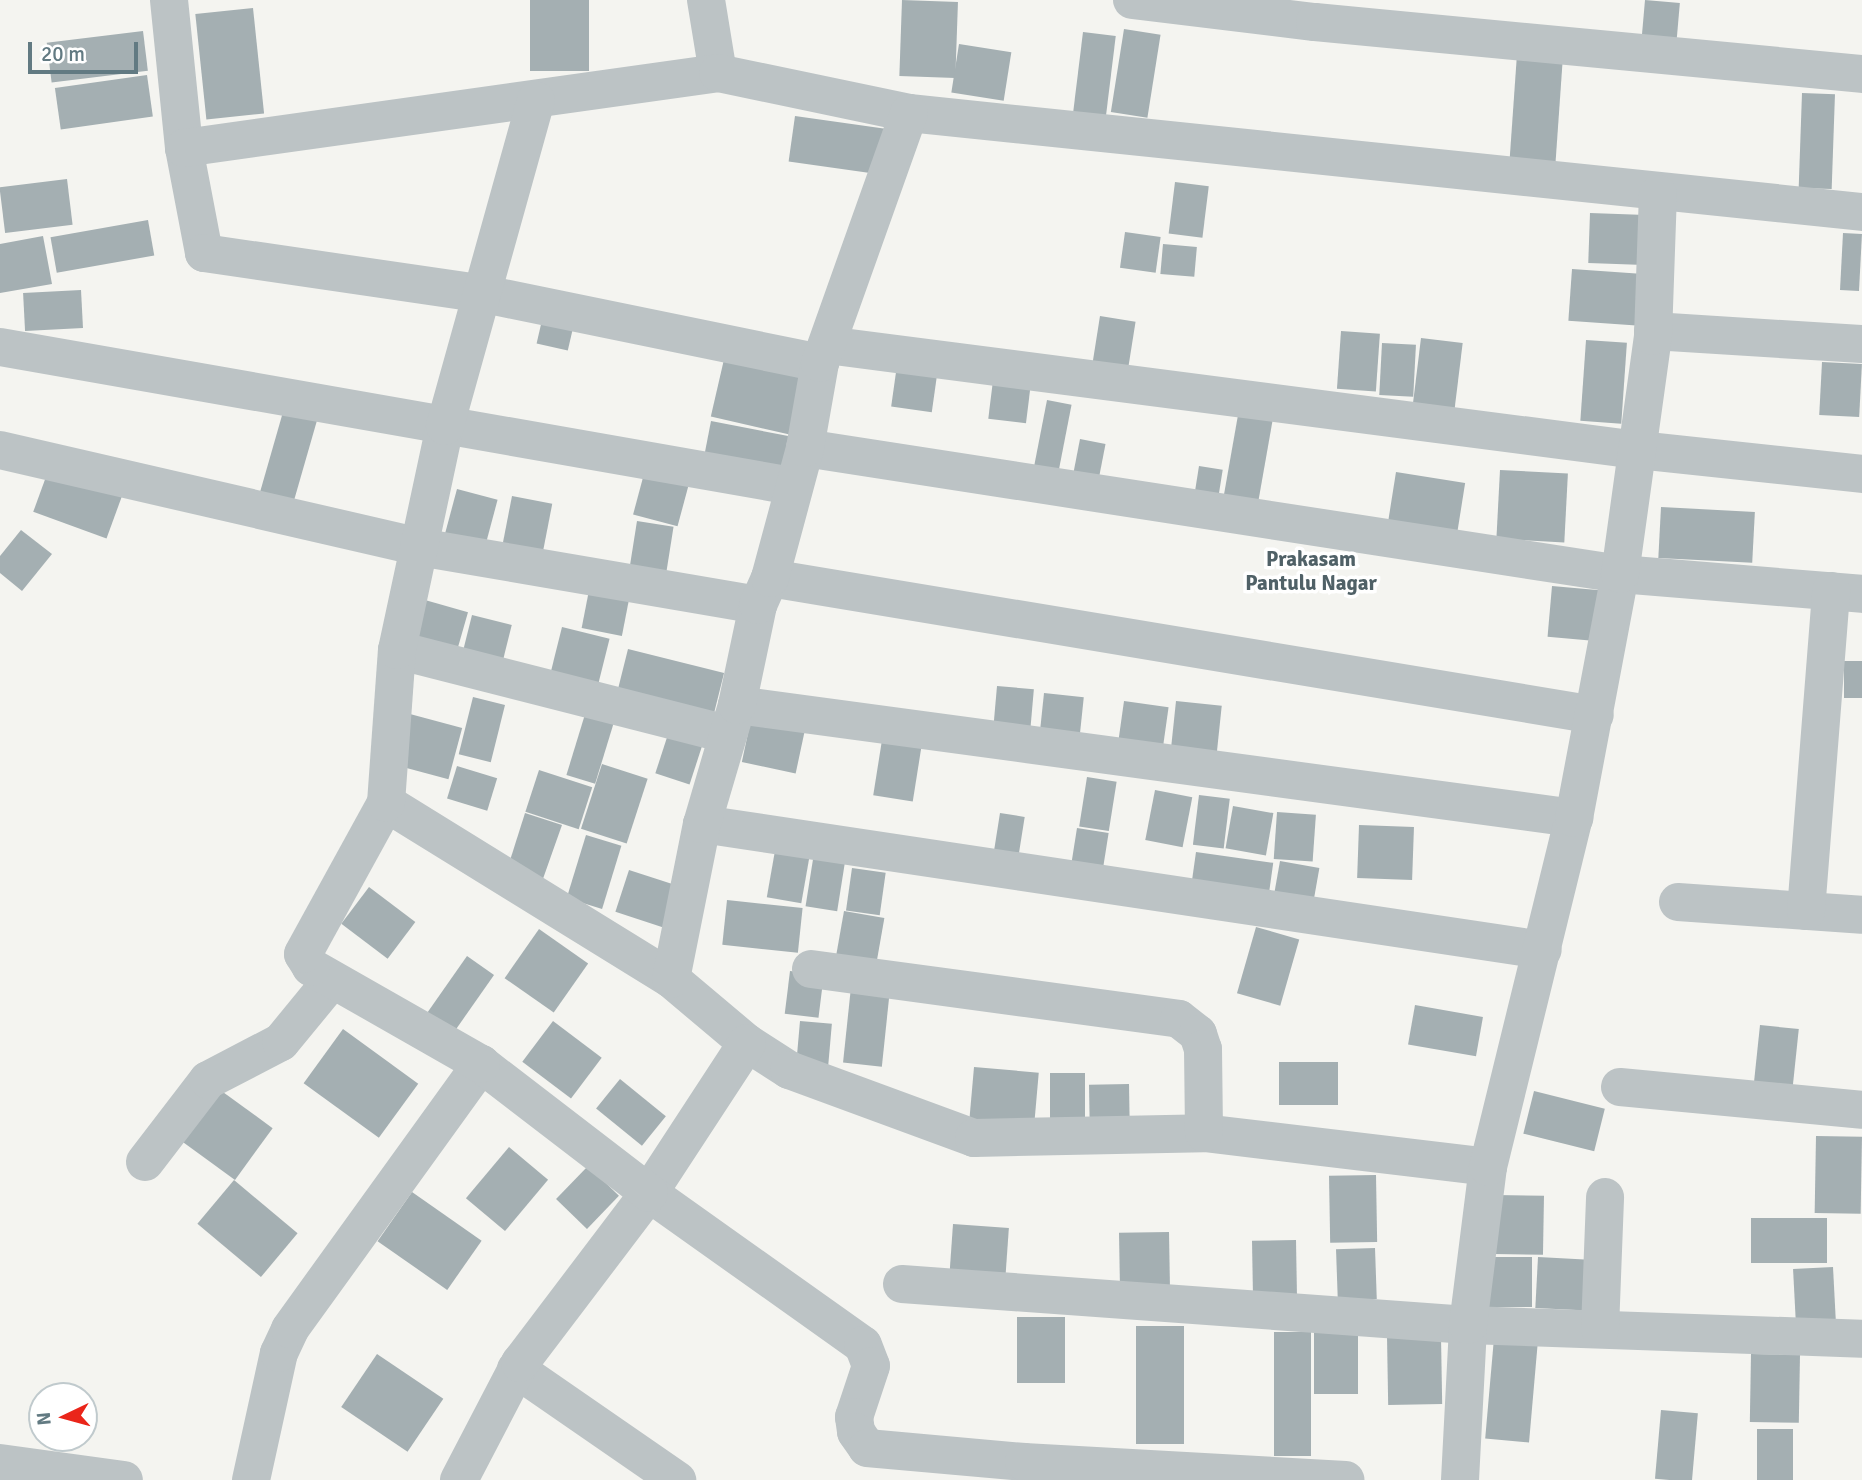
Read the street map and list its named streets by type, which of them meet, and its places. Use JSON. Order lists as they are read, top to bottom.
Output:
{
  "districts": ["Prakasam Pantulu Nagar"],
  "scale_bar": "20 m",
  "north": "left"
}
